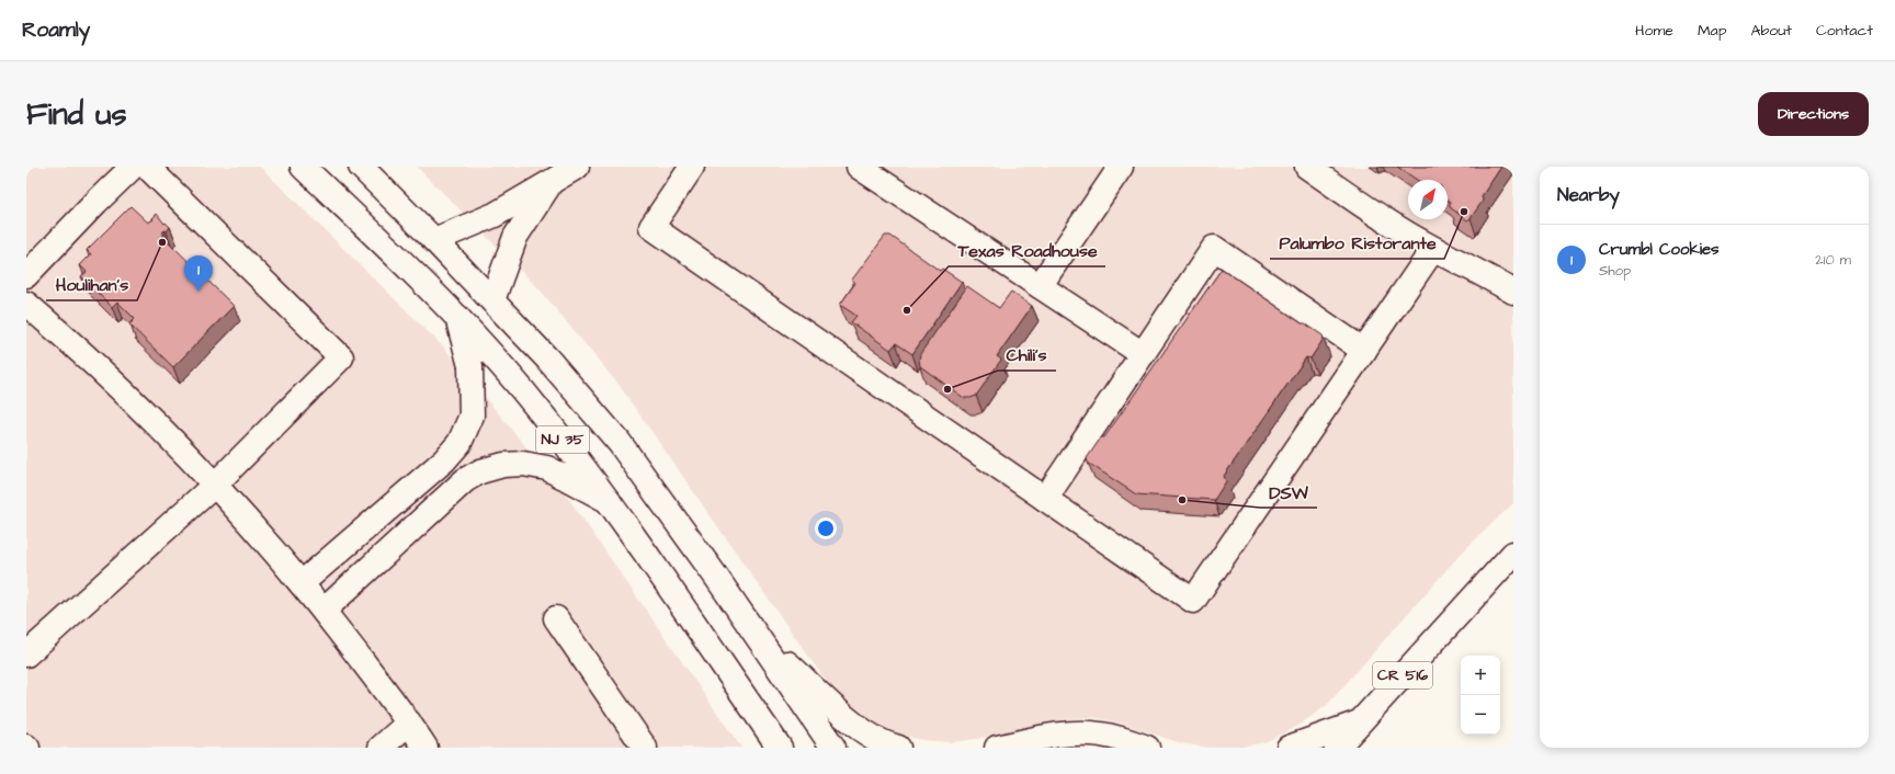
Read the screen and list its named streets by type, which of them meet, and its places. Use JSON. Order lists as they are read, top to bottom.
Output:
{
  "streets": {
    "main road": ["NJ 35", "CR 516"]
  },
  "places": [
    "Palumbo Ristorante",
    "Houlihan's",
    "Texas Roadhouse",
    "Chili's",
    "DSW"
  ],
  "north": "top right",
  "page": {
    "header": "Roamly",
    "nav": [
      "Home",
      "Map",
      "About",
      "Contact"
    ],
    "buttons": "Directions",
    "title": "Find us",
    "heading": "Nearby",
    "list": [
      {
        "mark": "1",
        "name": "Crumbl Cookies",
        "note": "Shop",
        "value": "210 m"
      }
    ],
    "pins": "1",
    "map_buttons": ["+", "−"]
  }
}
